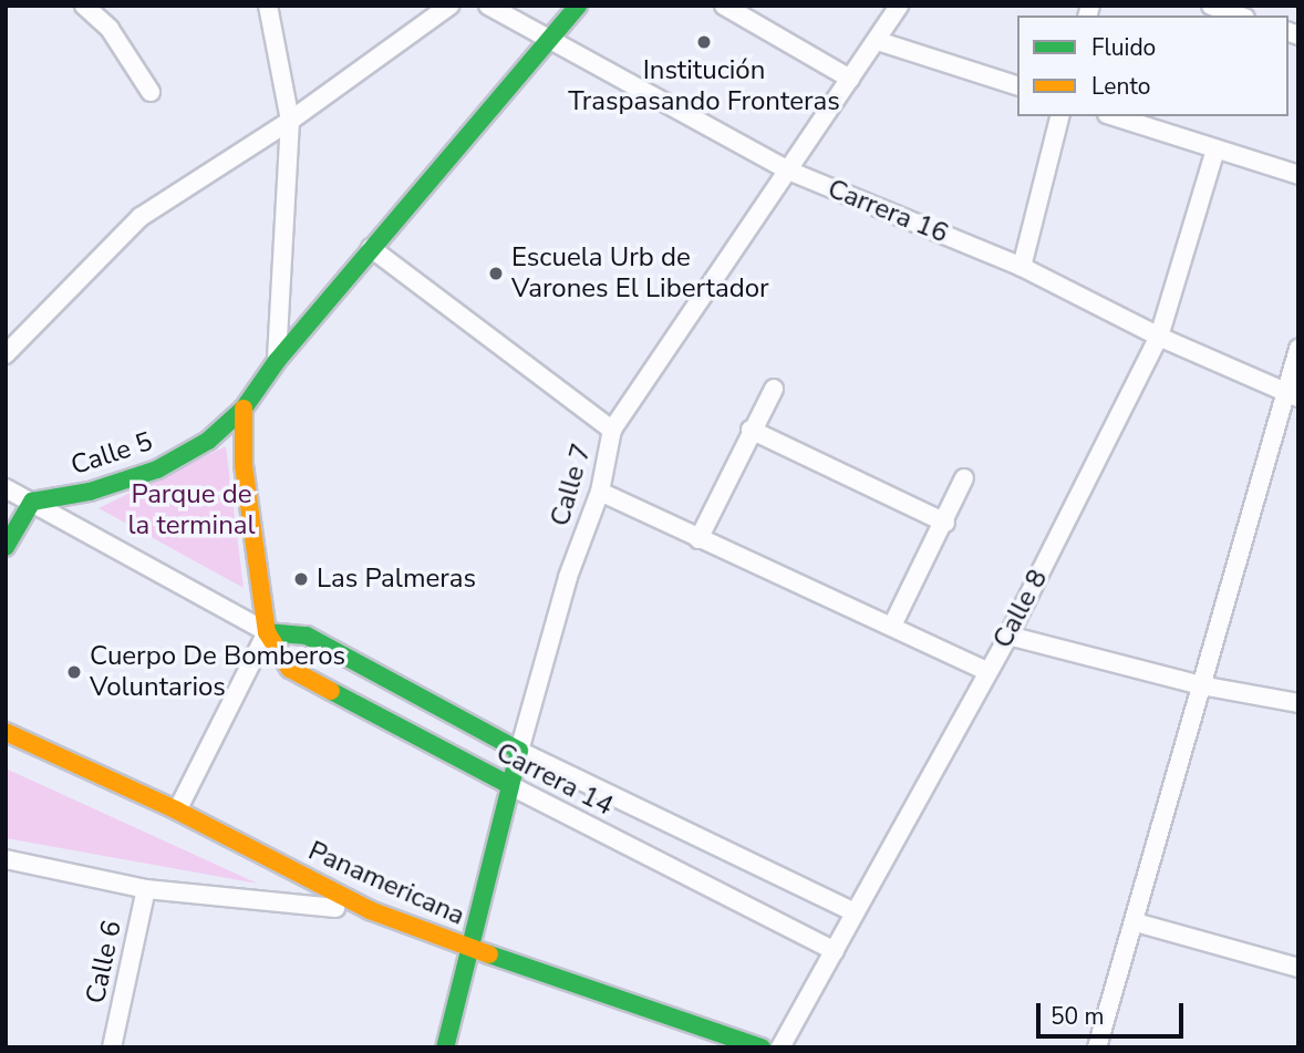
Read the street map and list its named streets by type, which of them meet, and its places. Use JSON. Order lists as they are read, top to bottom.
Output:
{
  "streets": {
    "street": [
      "Carrera 16",
      "Calle 5",
      "Calle 7",
      "Calle 8",
      "Carrera 14",
      "Panamericana",
      "Calle 6"
    ]
  },
  "crossings": [
    ["Carrera 16", "Calle 5"],
    ["Carrera 16", "Calle 7"],
    ["Carrera 16", "Calle 8"],
    ["Calle 5", "Carrera 14"],
    ["Calle 7", "Carrera 14"],
    ["Calle 7", "Panamericana"],
    ["Calle 8", "Carrera 14"]
  ],
  "parks": ["Parque de la terminal"],
  "places": [
    "Institución Traspasando Fronteras",
    "Escuela Urb de Varones El Libertador",
    "Las Palmeras",
    "Cuerpo De Bomberos Voluntarios"
  ],
  "legend": ["Fluido", "Lento"],
  "scale_bar": "50 m"
}
